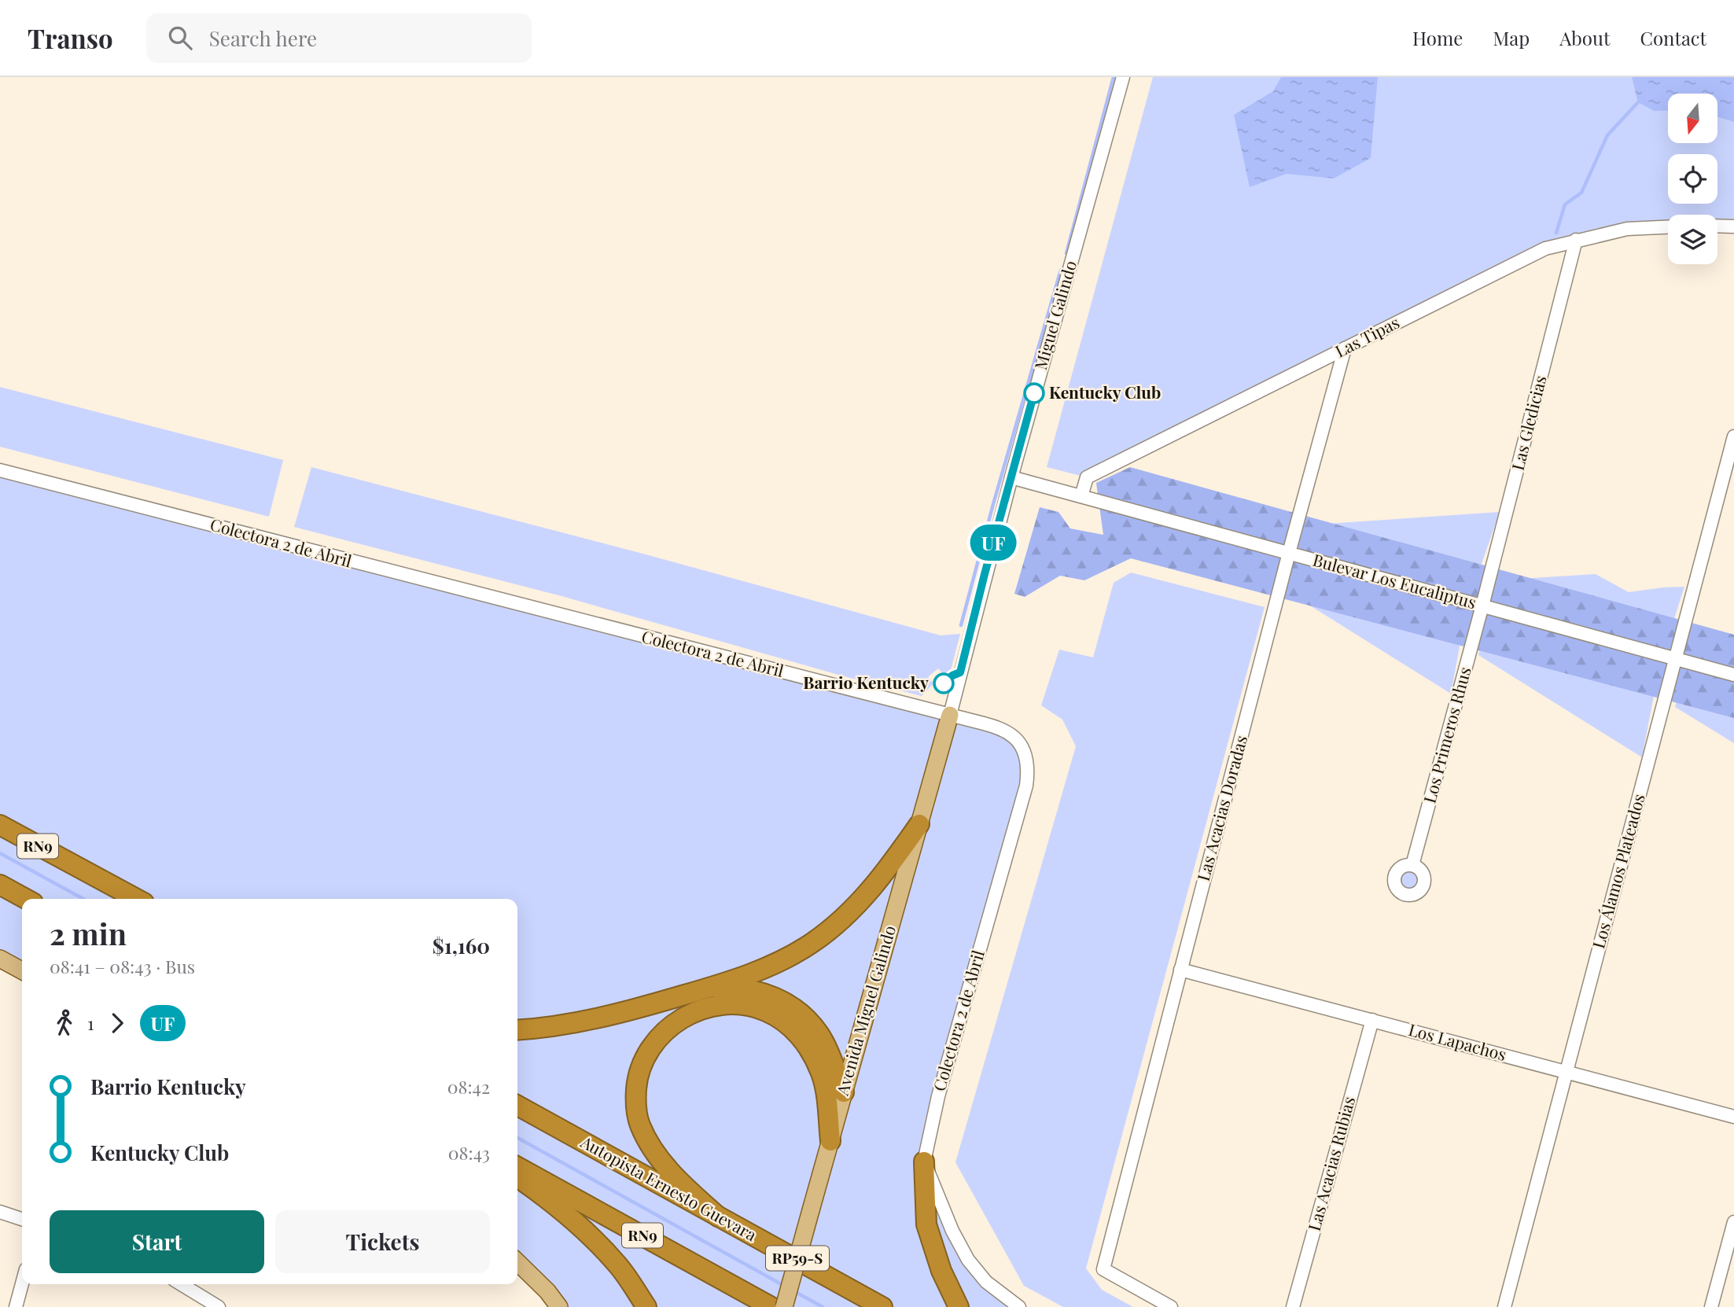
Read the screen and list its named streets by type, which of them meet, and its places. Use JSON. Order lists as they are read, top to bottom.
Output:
{
  "streets": {
    "highway": ["RN9", "Autopista Ernesto Guevara"],
    "main road": ["Avenida Miguel Galindo", "RP59-S"],
    "street": [
      "Miguel Galindo",
      "Las Tipas",
      "Las Gledicias",
      "Colectora 2 de Abril",
      "Bulevar Los Eucaliptus",
      "Los Primeros Rhus",
      "Las Acacias Doradas",
      "Los Álamos Plateados",
      "Los Lapachos",
      "Las Acacias Rubias"
    ]
  },
  "crossings": [
    ["Miguel Galindo", "Colectora 2 de Abril"],
    ["Miguel Galindo", "Bulevar Los Eucaliptus"],
    ["Miguel Galindo", "Avenida Miguel Galindo"],
    ["Las Tipas", "Las Gledicias"],
    ["Las Tipas", "Bulevar Los Eucaliptus"],
    ["Las Tipas", "Las Acacias Doradas"],
    ["Las Gledicias", "Bulevar Los Eucaliptus"],
    ["Las Gledicias", "Los Primeros Rhus"],
    ["Colectora 2 de Abril", "Avenida Miguel Galindo"],
    ["Bulevar Los Eucaliptus", "Los Primeros Rhus"],
    ["Bulevar Los Eucaliptus", "Las Acacias Doradas"],
    ["Bulevar Los Eucaliptus", "Los Álamos Plateados"],
    ["Las Acacias Doradas", "Los Lapachos"],
    ["Los Álamos Plateados", "Los Lapachos"],
    ["Los Lapachos", "Las Acacias Rubias"]
  ],
  "places": ["Kentucky Club", "Barrio Kentucky"],
  "lines": ["bus line UF"],
  "north": "bottom",
  "page": {
    "header": "Transo",
    "search": "Search here",
    "nav": [
      "Home",
      "Map",
      "About",
      "Contact"
    ],
    "on_map": "UF",
    "heading": ["2 min", "08:41 – 08:43 · Bus", "$1,160"],
    "legs": ["1", "UF"],
    "list": [
      {
        "name": "Barrio Kentucky",
        "value": "08:42"
      },
      {
        "name": "Kentucky Club",
        "value": "08:43"
      }
    ],
    "buttons": ["Start", "Tickets"]
  }
}
